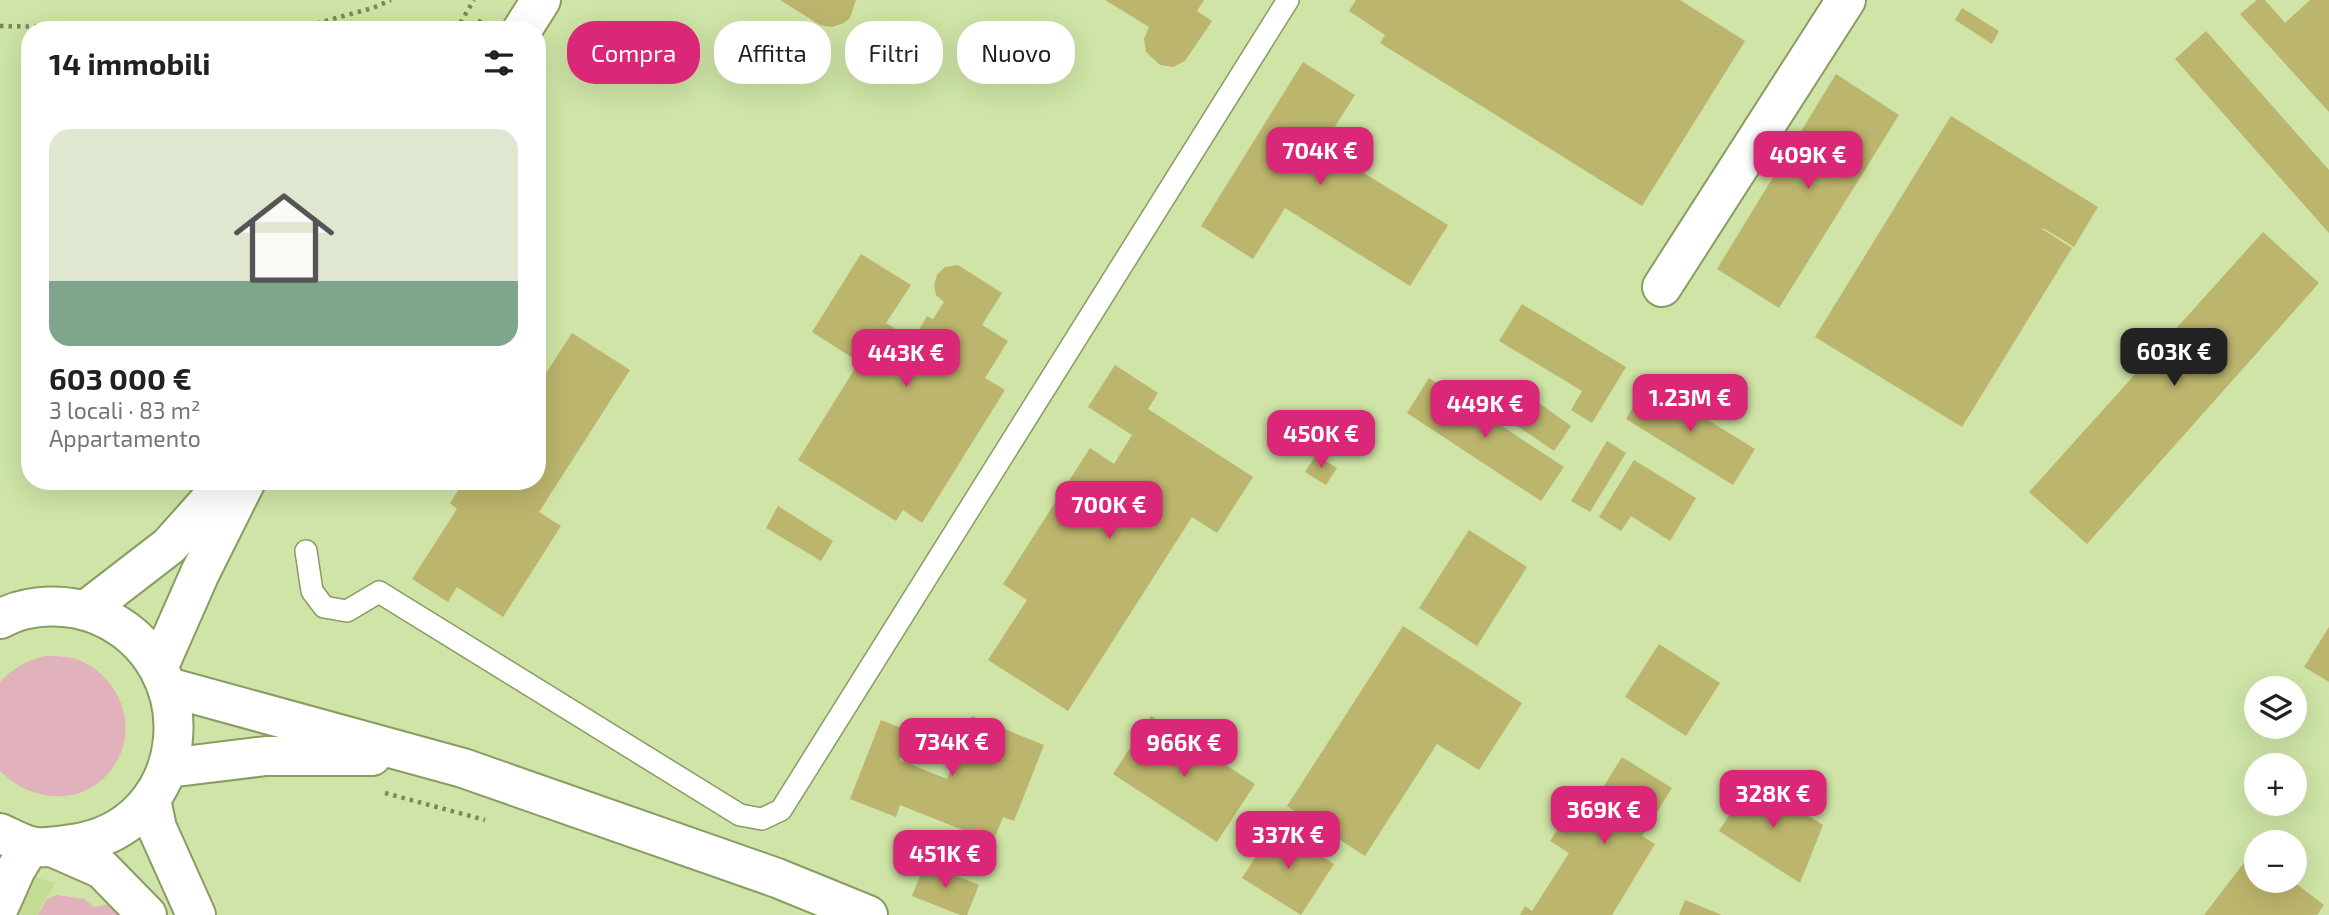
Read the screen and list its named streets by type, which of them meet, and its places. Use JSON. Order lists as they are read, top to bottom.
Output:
{
  "page": {
    "chip": [
      "Compra",
      "Affitta",
      "Filtri",
      "Nuovo"
    ],
    "heading": "14 immobili",
    "list": [
      {
        "name": "603 000 €",
        "note": "3 locali · 83 m² · Appartamento"
      }
    ],
    "price": [
      "704K €",
      "409K €",
      "603K €",
      "443K €",
      "1.23M €",
      "449K €",
      "450K €",
      "700K €",
      "734K €",
      "966K €",
      "328K €",
      "369K €",
      "337K €",
      "451K €"
    ],
    "map_buttons": ["+", "−"]
  }
}
